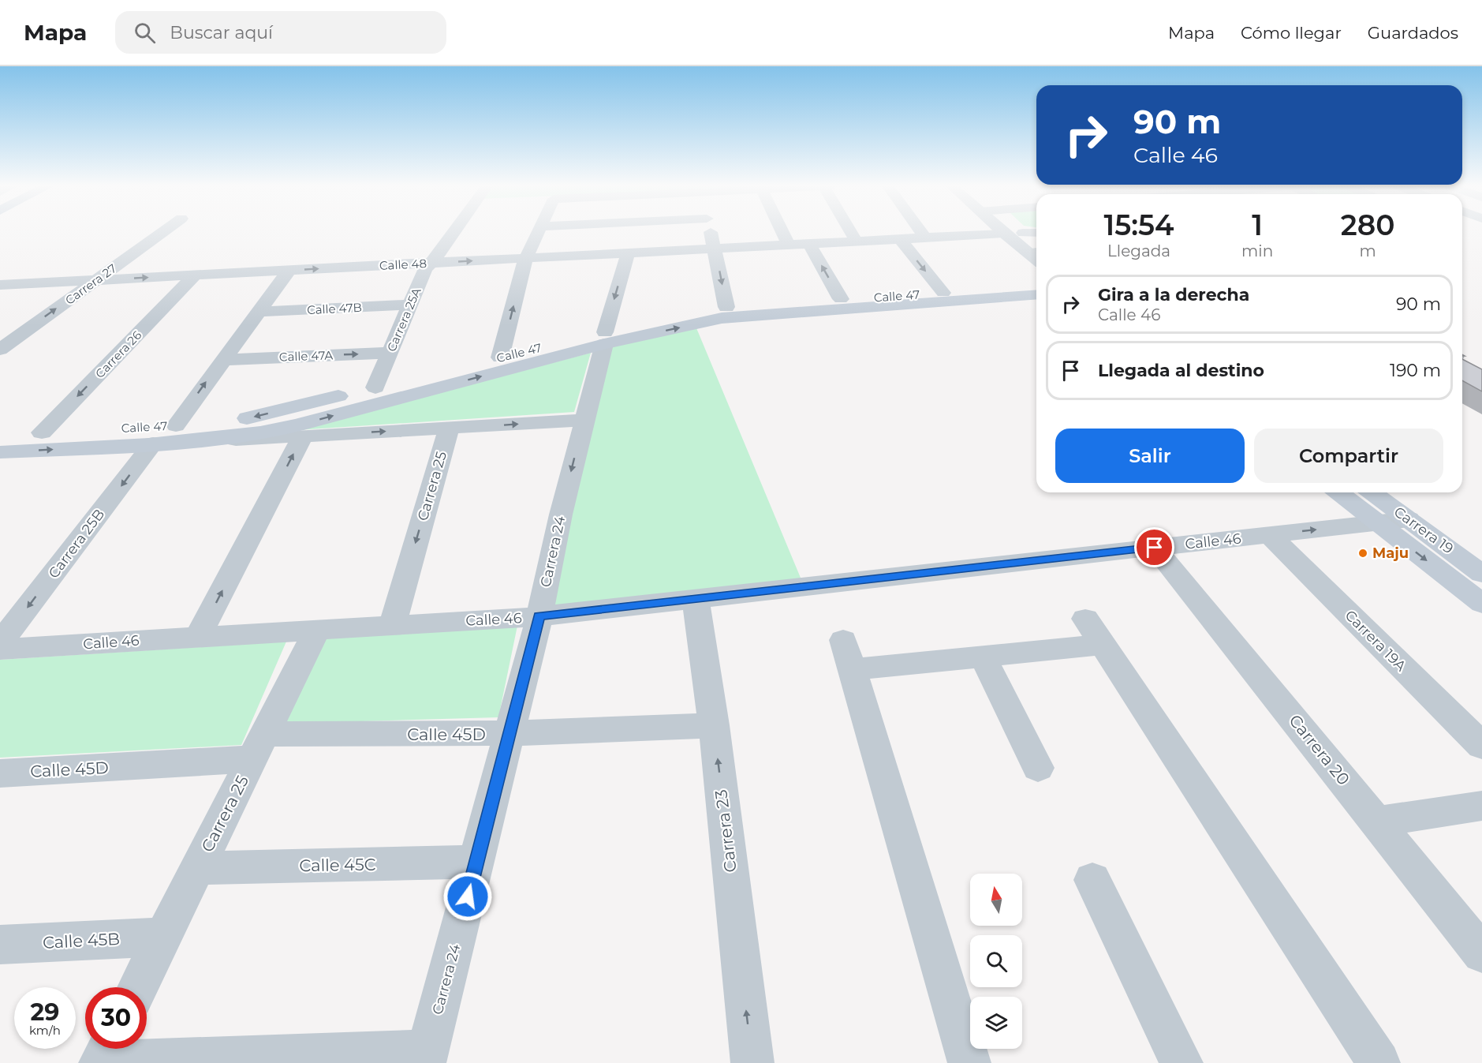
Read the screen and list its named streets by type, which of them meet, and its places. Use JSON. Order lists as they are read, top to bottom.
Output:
{
  "streets": {
    "main road": ["Calle 47", "Carrera 19"],
    "street": [
      "Calle 48",
      "Carrera 27",
      "Calle 47B",
      "Carrera 25A",
      "Carrera 26",
      "Calle 47A",
      "Carrera 25",
      "Calle 46",
      "Carrera 25B",
      "Carrera 24",
      "Carrera 19A",
      "Calle 45D",
      "Carrera 20",
      "Carrera 23",
      "Calle 45C",
      "Calle 45B"
    ]
  },
  "crossings": [
    ["Calle 48", "Carrera 27"],
    ["Calle 48", "Carrera 25A"],
    ["Calle 48", "Carrera 26"],
    ["Calle 48", "Carrera 24"],
    ["Calle 47", "Carrera 25A"],
    ["Calle 47", "Carrera 26"],
    ["Calle 47", "Carrera 25"],
    ["Calle 47", "Carrera 25B"],
    ["Calle 47", "Carrera 24"],
    ["Calle 47B", "Carrera 25A"],
    ["Carrera 25A", "Calle 47A"],
    ["Carrera 25", "Calle 46"],
    ["Carrera 25", "Calle 45D"],
    ["Carrera 25", "Calle 45C"],
    ["Carrera 25", "Calle 45B"],
    ["Carrera 19", "Calle 46"],
    ["Calle 46", "Carrera 24"],
    ["Calle 46", "Carrera 19A"],
    ["Calle 46", "Carrera 20"],
    ["Calle 46", "Carrera 23"],
    ["Carrera 24", "Calle 45D"],
    ["Carrera 24", "Calle 45C"],
    ["Calle 45D", "Carrera 23"]
  ],
  "one_way": ["Carrera 27", "Calle 47A", "Carrera 23"],
  "places": ["Maju"],
  "north": "top",
  "page": {
    "header": "Mapa",
    "search": "Buscar aquí",
    "nav": ["Mapa", "Cómo llegar", "Guardados"],
    "turn": ["90 m", "Calle 46"],
    "eta": [
      "15:54",
      "Llegada",
      "1",
      "min",
      "280",
      "m"
    ],
    "list": [
      {
        "name": "Gira a la derecha",
        "note": "Calle 46",
        "value": "90 m"
      },
      {
        "name": "Llegada al destino",
        "value": "190 m"
      }
    ],
    "buttons": ["Salir", "Compartir"],
    "speed": "29 km/h",
    "limit": "30"
  }
}
